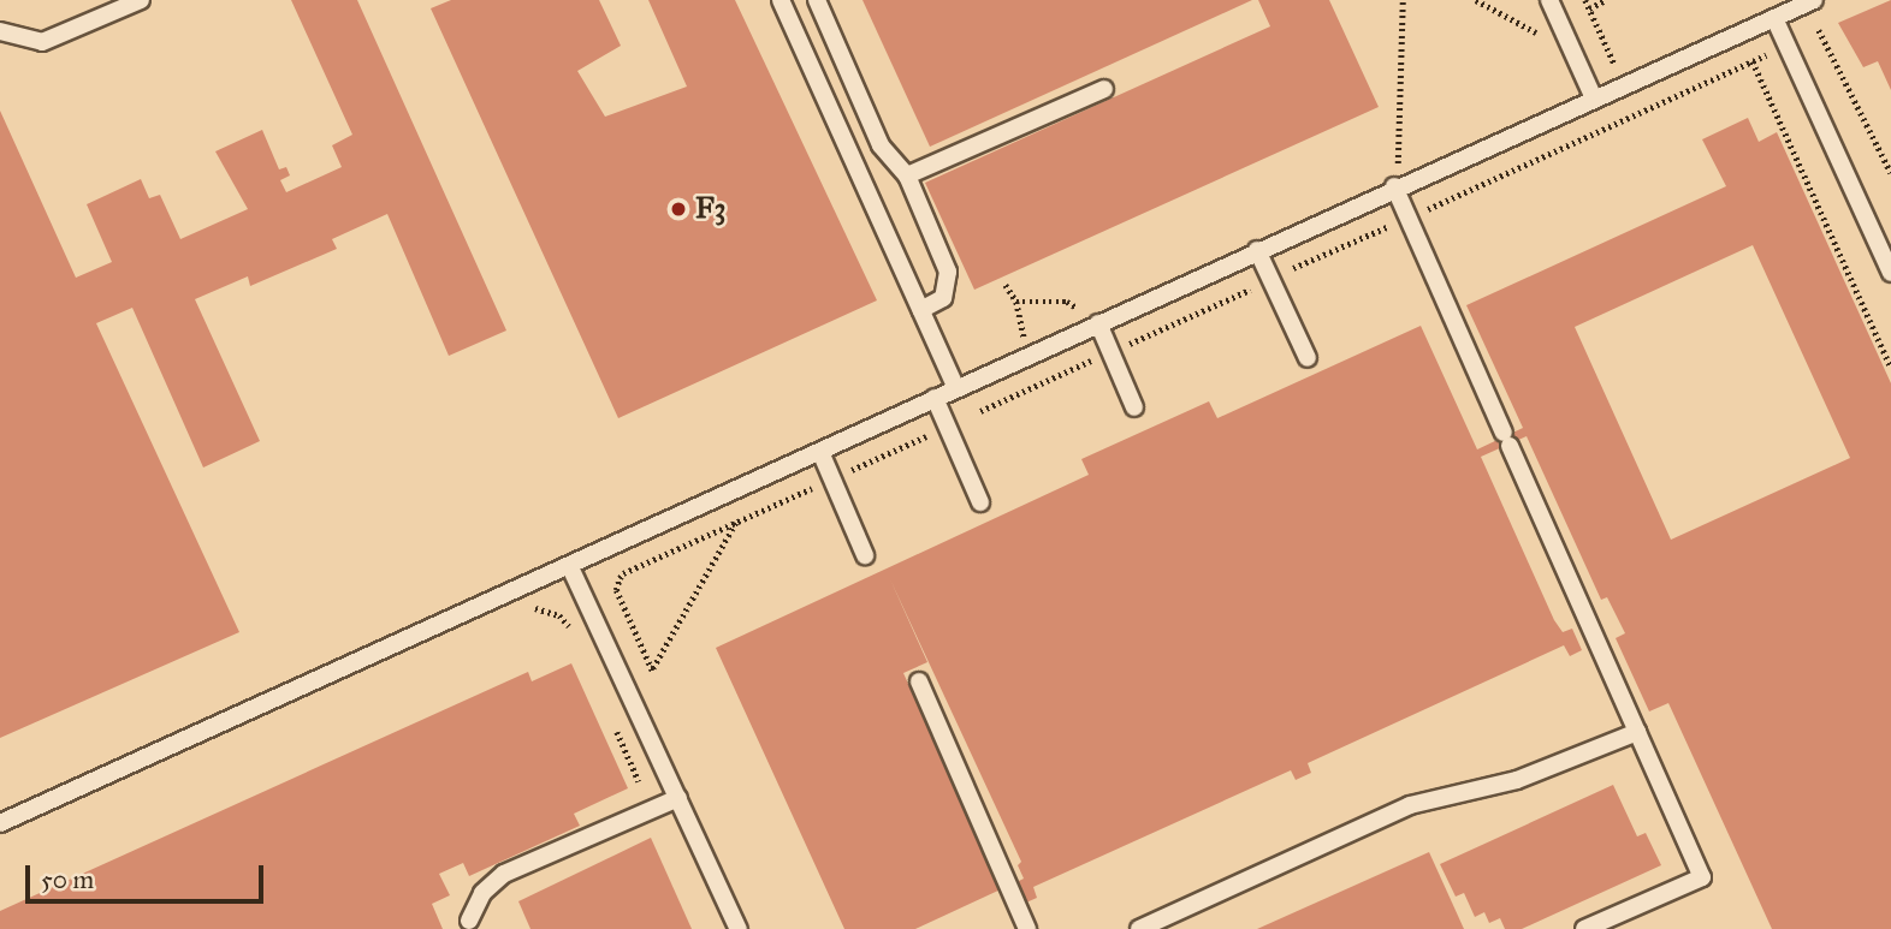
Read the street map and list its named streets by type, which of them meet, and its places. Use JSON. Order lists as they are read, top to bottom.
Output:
{
  "places": ["F3"],
  "scale_bar": "50 m"
}
